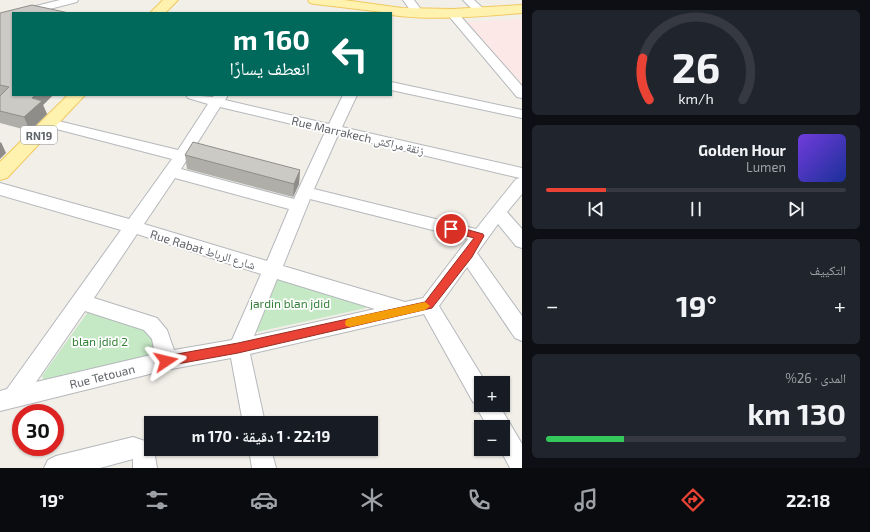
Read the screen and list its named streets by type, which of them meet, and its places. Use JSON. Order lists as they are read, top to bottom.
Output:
{
  "streets": {
    "main road": ["RN19"],
    "street": ["Rue Marrakech زنقة مراكش", "Rue Rabat شارع الرباط", "Rue Tetouan"]
  },
  "crossings": [
    ["Rue Rabat شارع الرباط", "Rue Tetouan"]
  ],
  "parks": ["jardin blan jdid", "blan jdid 2"],
  "page": {
    "turn": ["160 m", "انعطف يسارًا"],
    "song": ["Golden Hour", "Lumen"],
    "tile": [
      "التكييف",
      ["المدى · 26%", "130 km"]
    ],
    "heat": ["−", "19°", "+"],
    "map_buttons": ["+", "−"],
    "limit": "30",
    "trip": "22:19 · 1 دقيقة · 170 m",
    "tabs": ["22:18", "19°"],
    "gauge": ["26", "km/h"]
  }
}
